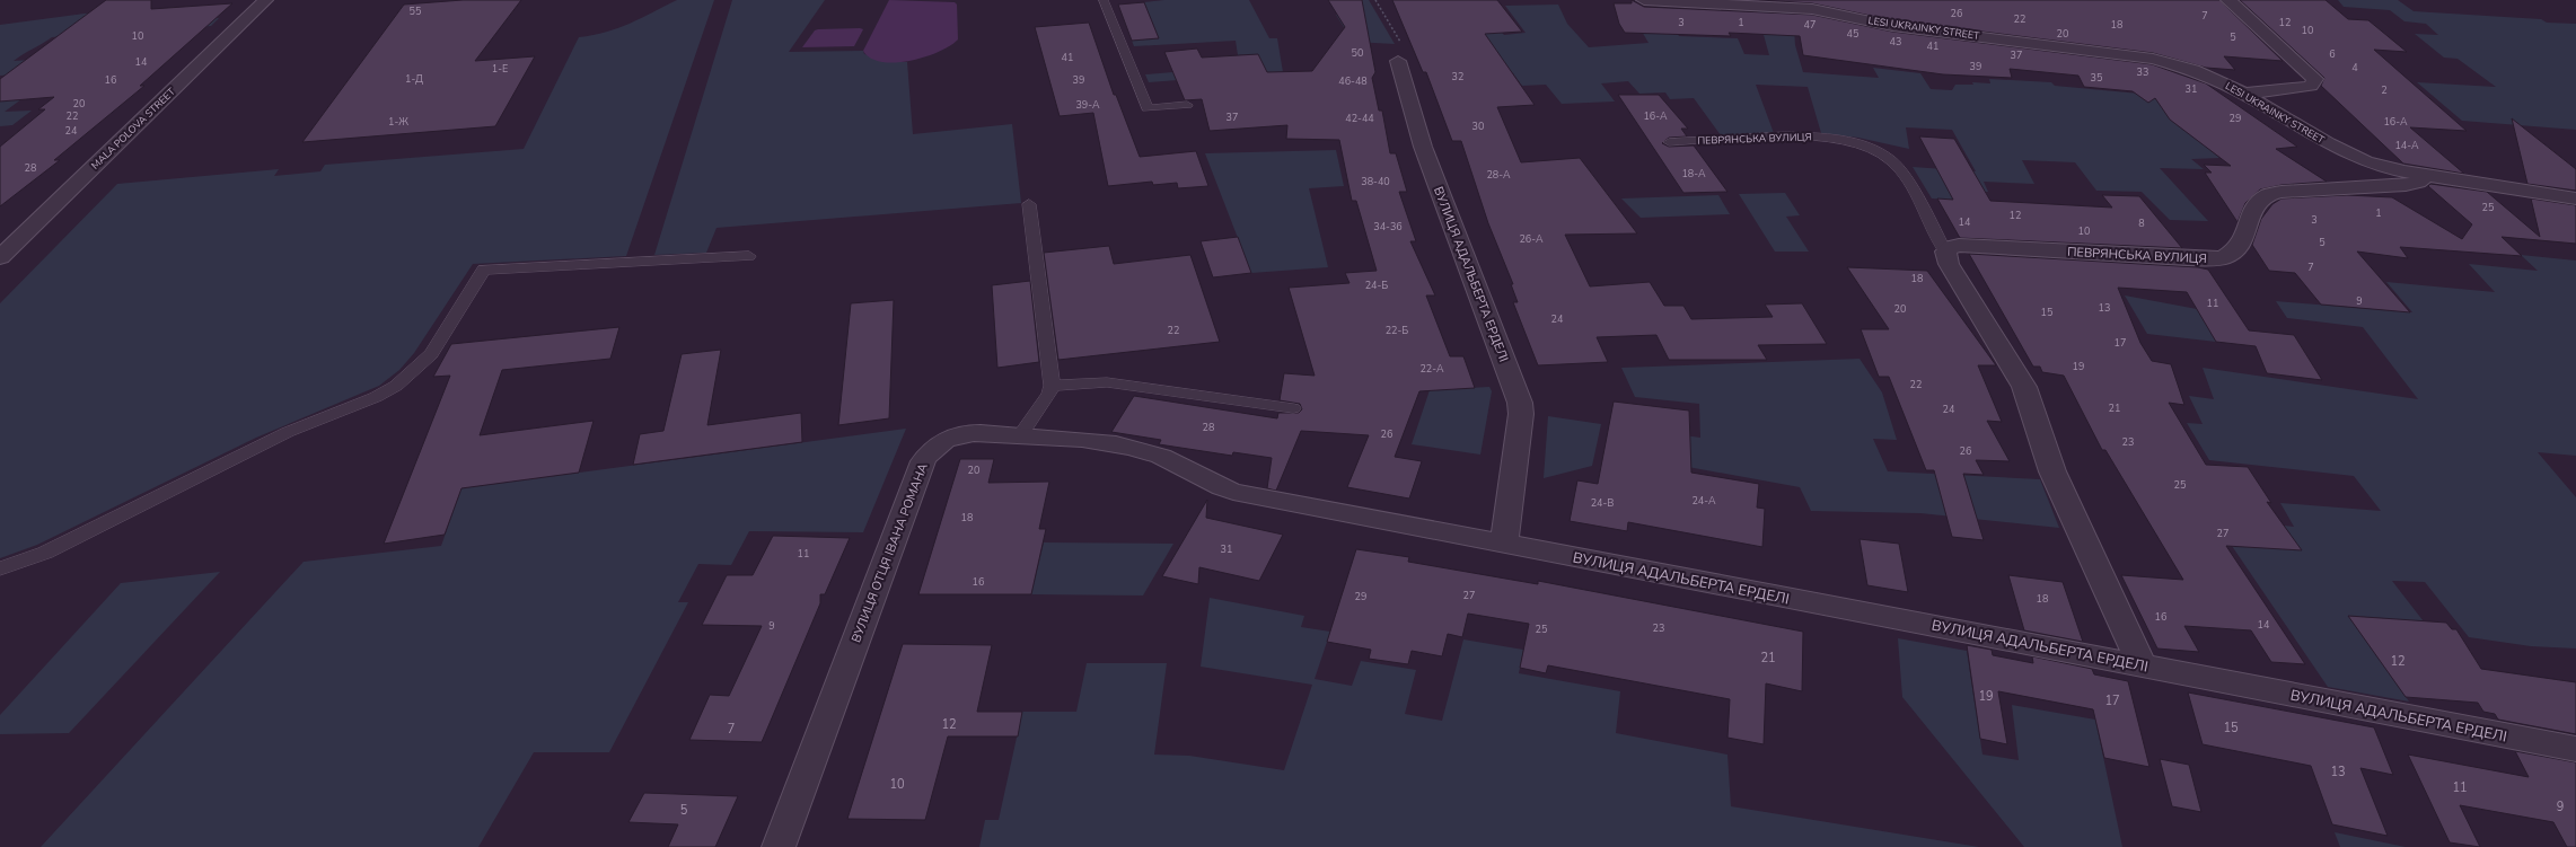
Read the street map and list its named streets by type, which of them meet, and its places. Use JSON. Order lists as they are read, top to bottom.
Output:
{
  "streets": {
    "street": [
      "LESI UKRAINKY STREET",
      "MALA POLOVA STREET",
      "ПЕВРЯНСЬКА ВУЛИЦЯ",
      "ВУЛИЦЯ АДАЛЬБЕРТА ЕРДЕЛІ",
      "ВУЛИЦЯ ОТЦЯ ІВАНА РОМАНА"
    ]
  },
  "crossings": [
    ["LESI UKRAINKY STREET", "ПЕВРЯНСЬКА ВУЛИЦЯ"],
    ["ПЕВРЯНСЬКА ВУЛИЦЯ", "ВУЛИЦЯ АДАЛЬБЕРТА ЕРДЕЛІ"],
    ["ВУЛИЦЯ АДАЛЬБЕРТА ЕРДЕЛІ", "ВУЛИЦЯ ОТЦЯ ІВАНА РОМАНА"]
  ],
  "house_numbers": [
    "55",
    "26",
    "7",
    "22",
    "3",
    "1",
    "12",
    "47",
    "18",
    "10",
    "45",
    "20",
    "10",
    "5",
    "43",
    "41",
    "50",
    "6",
    "37",
    "41",
    "14",
    "39",
    "4",
    "1-Е",
    "33",
    "32",
    "35",
    "1-Д",
    "16",
    "39",
    "46-48",
    "31",
    "2",
    "20",
    "39-А",
    "22",
    "16-А",
    "37",
    "42-44",
    "29",
    "1-Ж",
    "16-А",
    "30",
    "24",
    "14-А",
    "28",
    "18-А",
    "28-А",
    "38-40",
    "25",
    "1",
    "12",
    "3",
    "14",
    "8",
    "34-36",
    "10",
    "26-А",
    "5",
    "7",
    "18",
    "24-Б",
    "9",
    "11",
    "13",
    "20",
    "15",
    "24",
    "22",
    "22-Б",
    "17",
    "19",
    "22-А",
    "22",
    "21",
    "24",
    "28",
    "26",
    "23",
    "26",
    "20",
    "25",
    "24-А",
    "24-В",
    "18",
    "27",
    "31",
    "11",
    "16",
    "27",
    "29",
    "18",
    "16",
    "14",
    "9",
    "23",
    "25",
    "21",
    "12",
    "19",
    "17",
    "12",
    "15",
    "7",
    "13",
    "10",
    "11",
    "9",
    "5"
  ]
}
